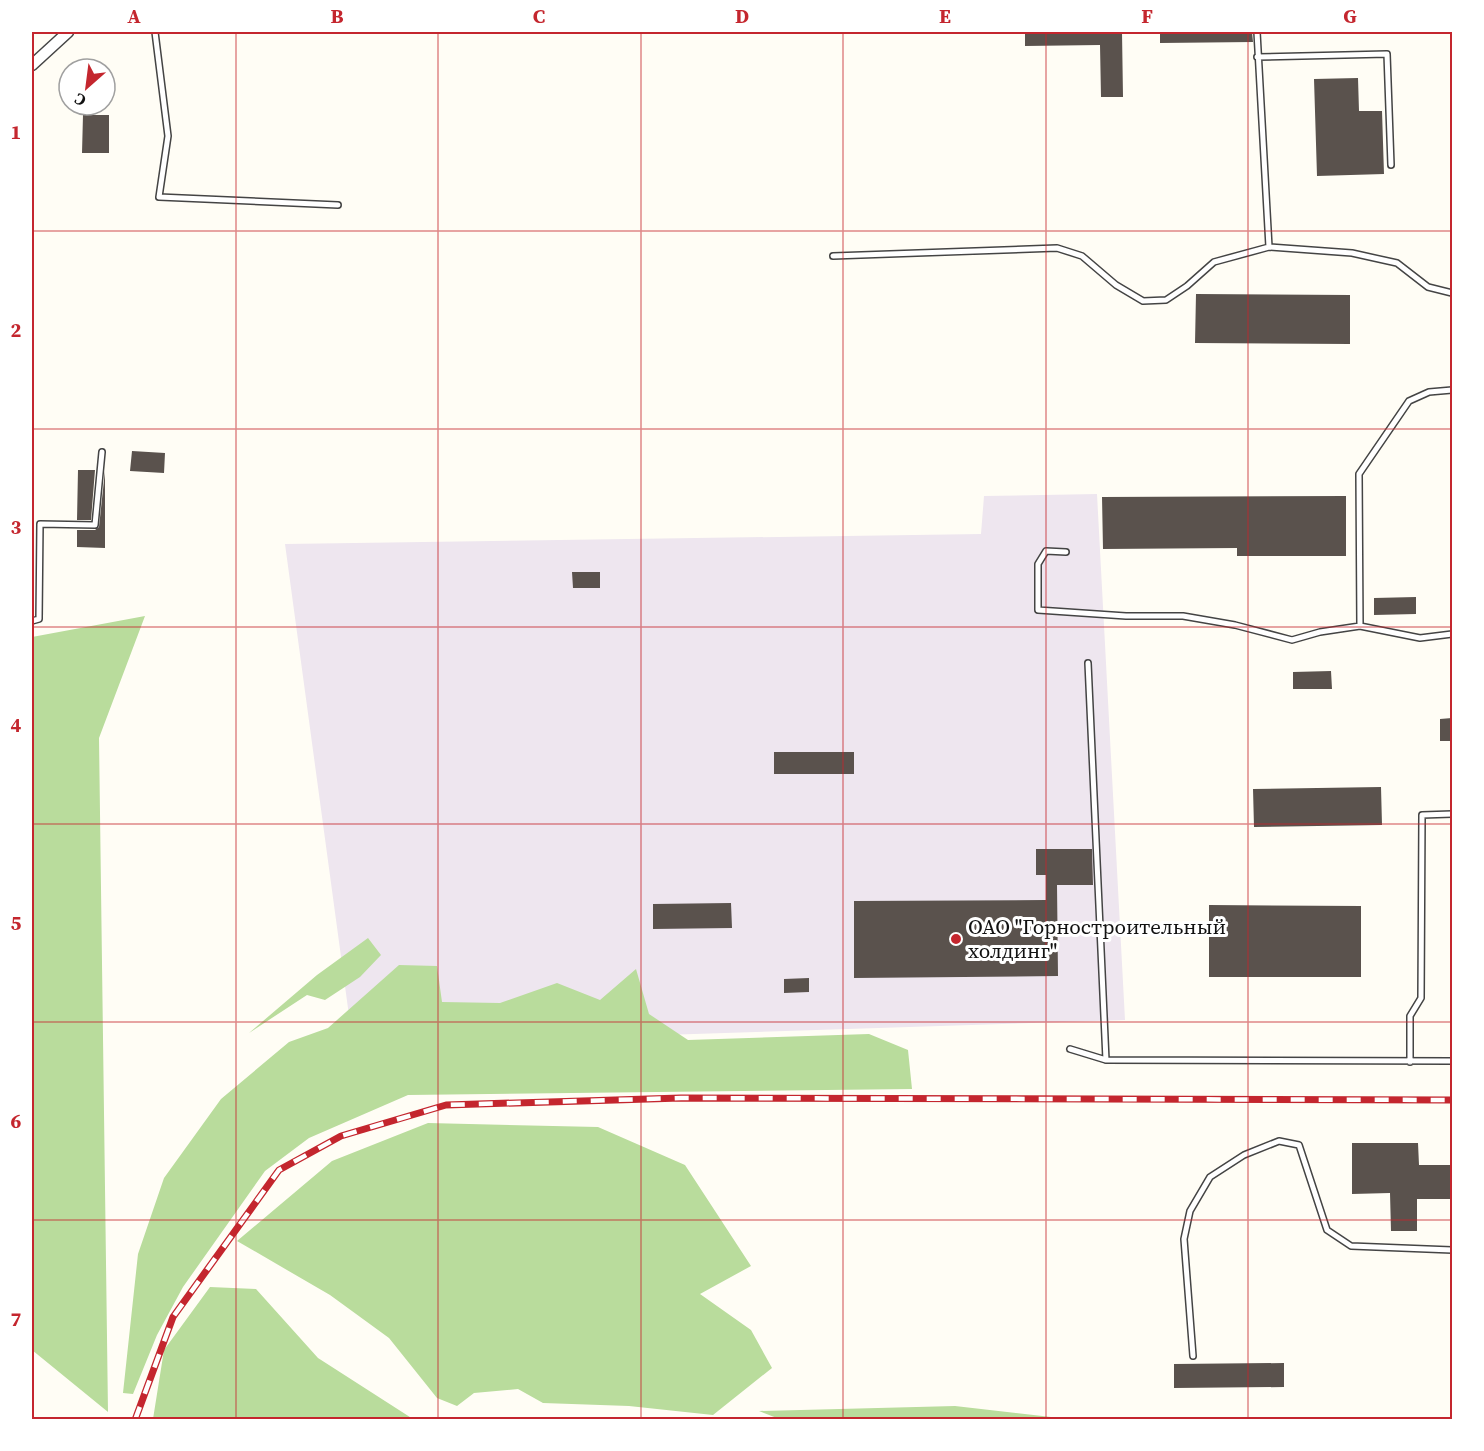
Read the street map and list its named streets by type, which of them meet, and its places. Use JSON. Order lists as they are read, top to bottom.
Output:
{
  "places": ["ОАО \"Горностроительный холдинг\""],
  "north": "bottom left",
  "grid": {
    "columns": [
      "A",
      "B",
      "C",
      "D",
      "E",
      "F",
      "G"
    ],
    "rows": [
      "1",
      "2",
      "3",
      "4",
      "5",
      "6",
      "7"
    ]
  }
}
